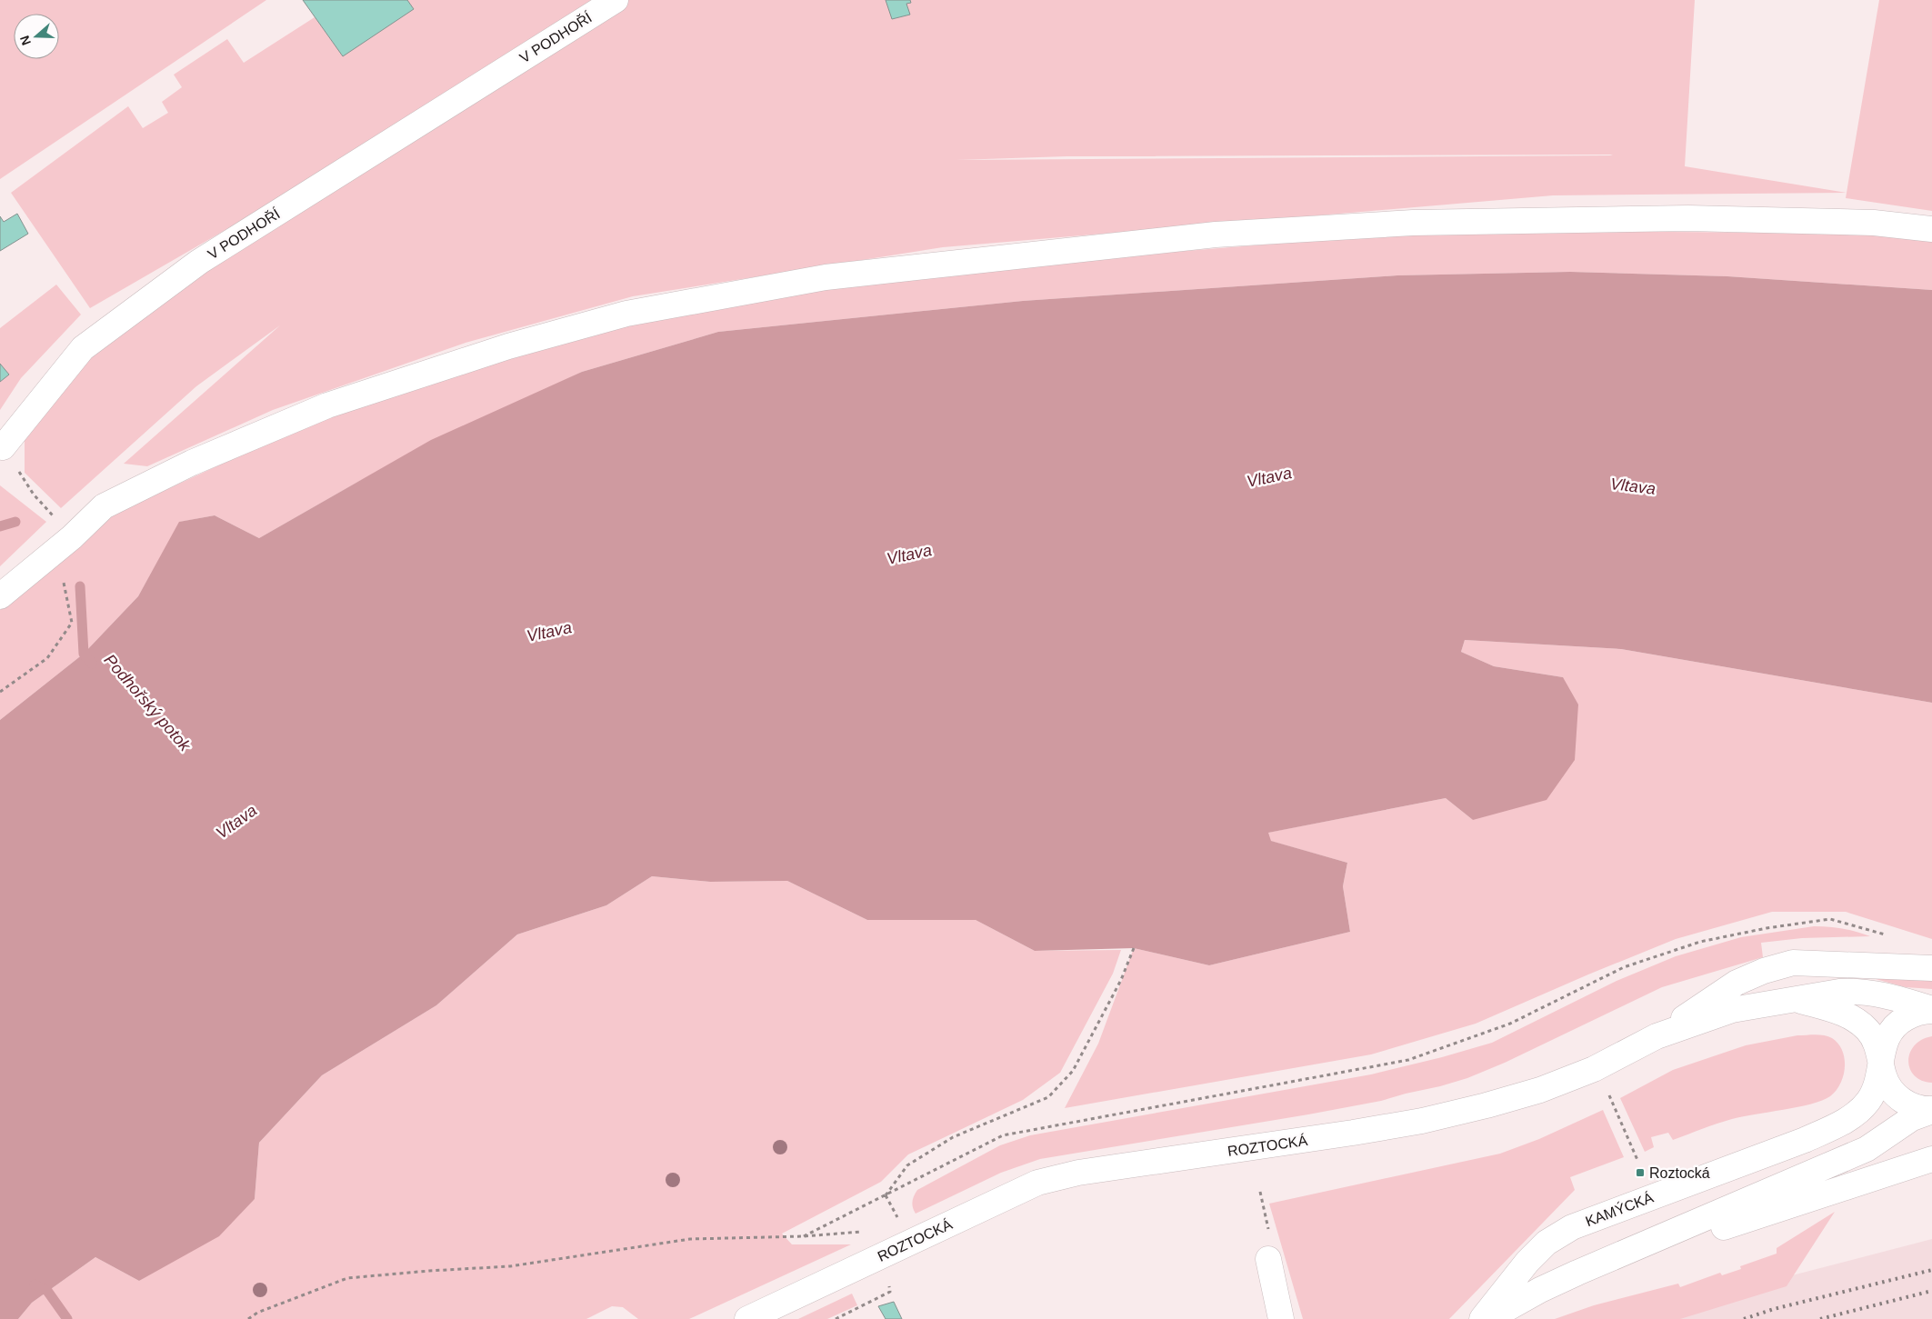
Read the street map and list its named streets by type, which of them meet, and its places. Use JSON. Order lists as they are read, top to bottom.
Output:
{
  "streets": {
    "main road": ["V PODHOŘÍ", "ROZTOCKÁ", "KAMÝCKÁ"]
  },
  "crossings": [
    ["ROZTOCKÁ", "KAMÝCKÁ"]
  ],
  "water": ["Vltava", "Podhořský potok"],
  "places": {
    "transit": ["Roztocká"]
  },
  "north": "left"
}
